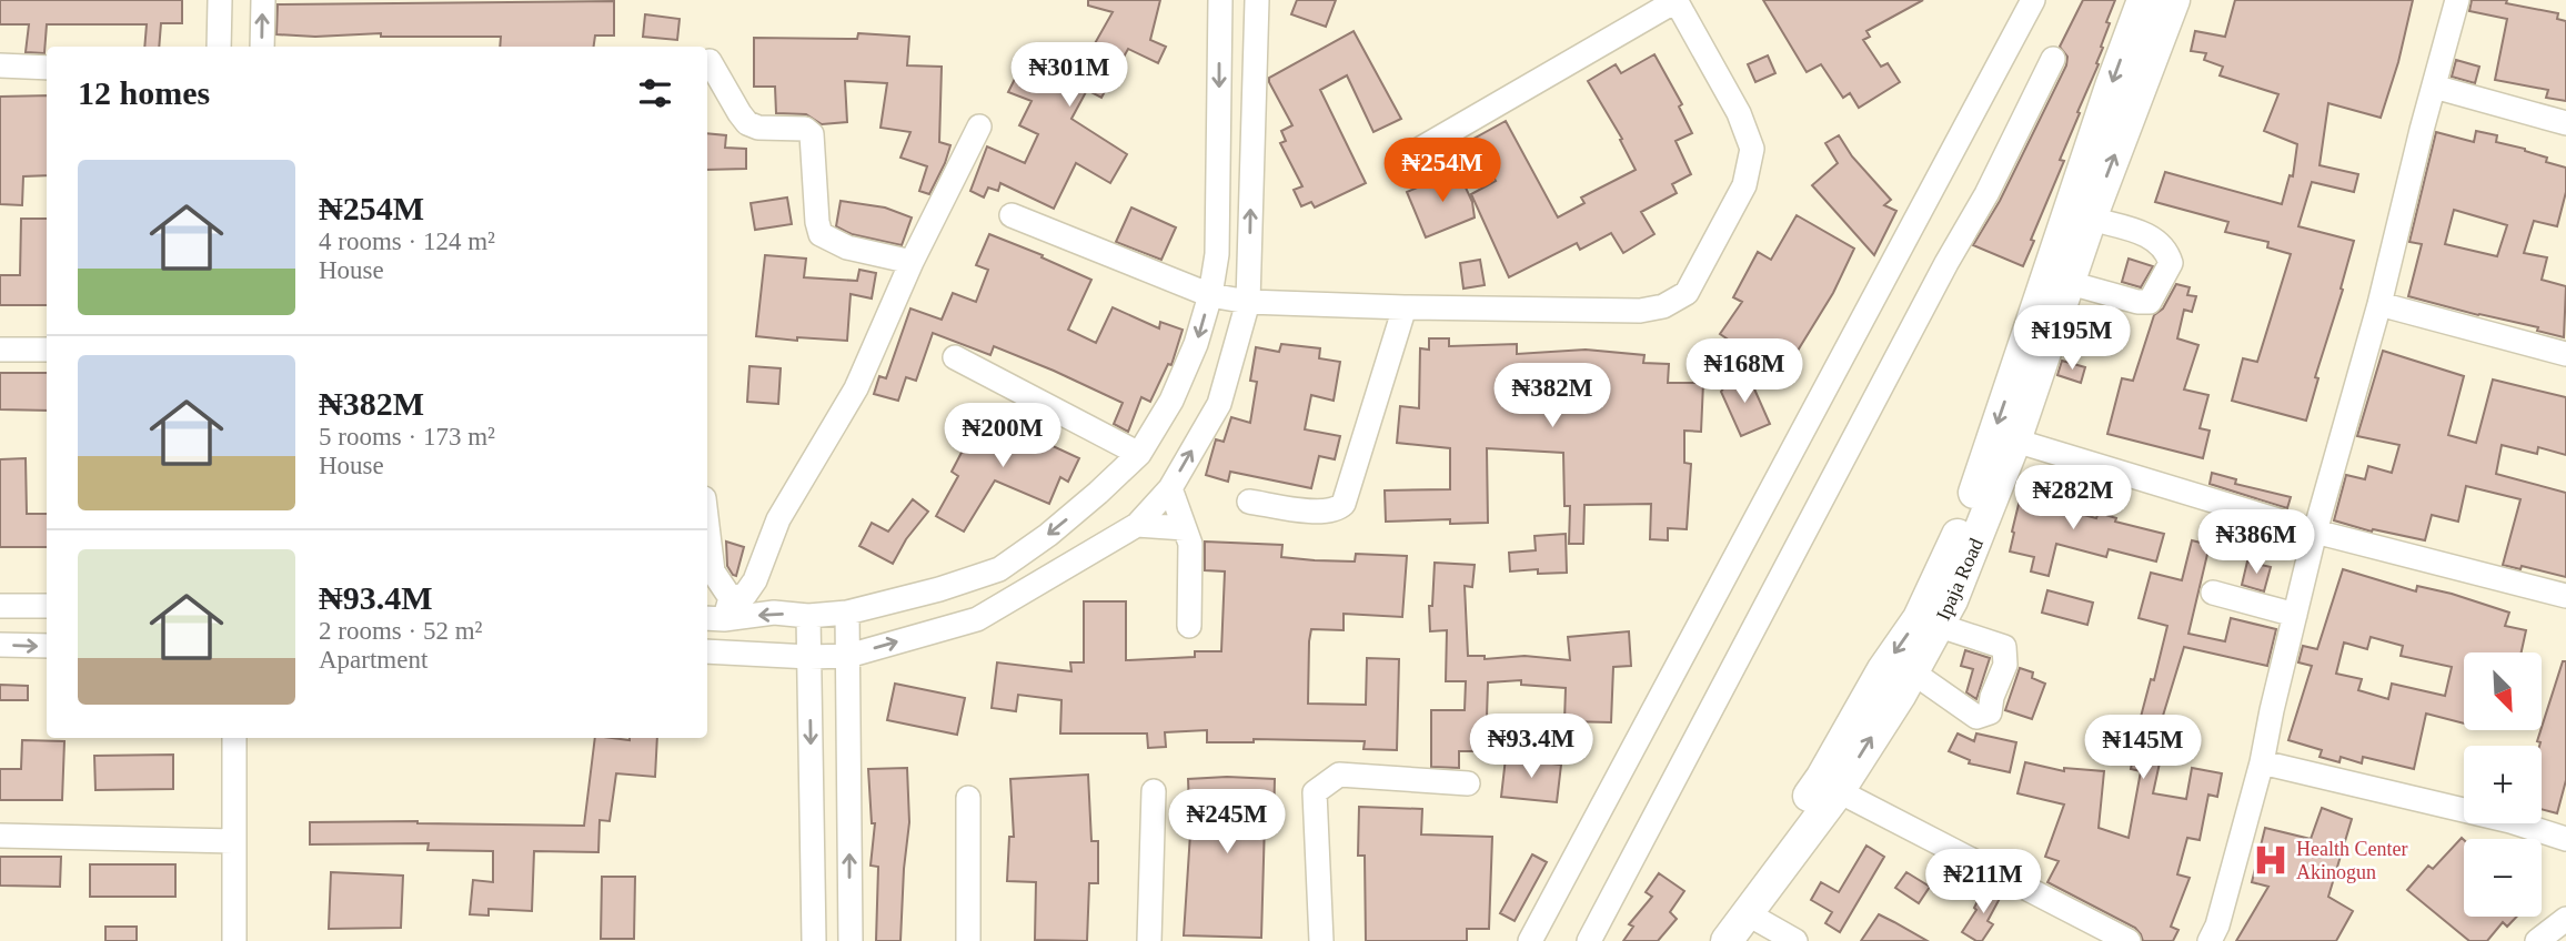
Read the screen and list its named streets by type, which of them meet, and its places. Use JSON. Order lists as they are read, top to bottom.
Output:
{
  "streets": {
    "main road": ["Ipaja Road"]
  },
  "places": {
    "hospital": ["Health Center Akinogun"]
  },
  "north": "bottom right",
  "page": {
    "price": [
      "₦301M",
      "₦254M",
      "₦195M",
      "₦168M",
      "₦382M",
      "₦200M",
      "₦282M",
      "₦386M",
      "₦93.4M",
      "₦145M",
      "₦245M",
      "₦211M"
    ],
    "heading": "12 homes",
    "list": [
      {
        "name": "₦254M",
        "note": "4 rooms · 124 m² · House"
      },
      {
        "name": "₦382M",
        "note": "5 rooms · 173 m² · House"
      },
      {
        "name": "₦93.4M",
        "note": "2 rooms · 52 m² · Apartment"
      }
    ],
    "map_buttons": ["+", "−"]
  }
}
